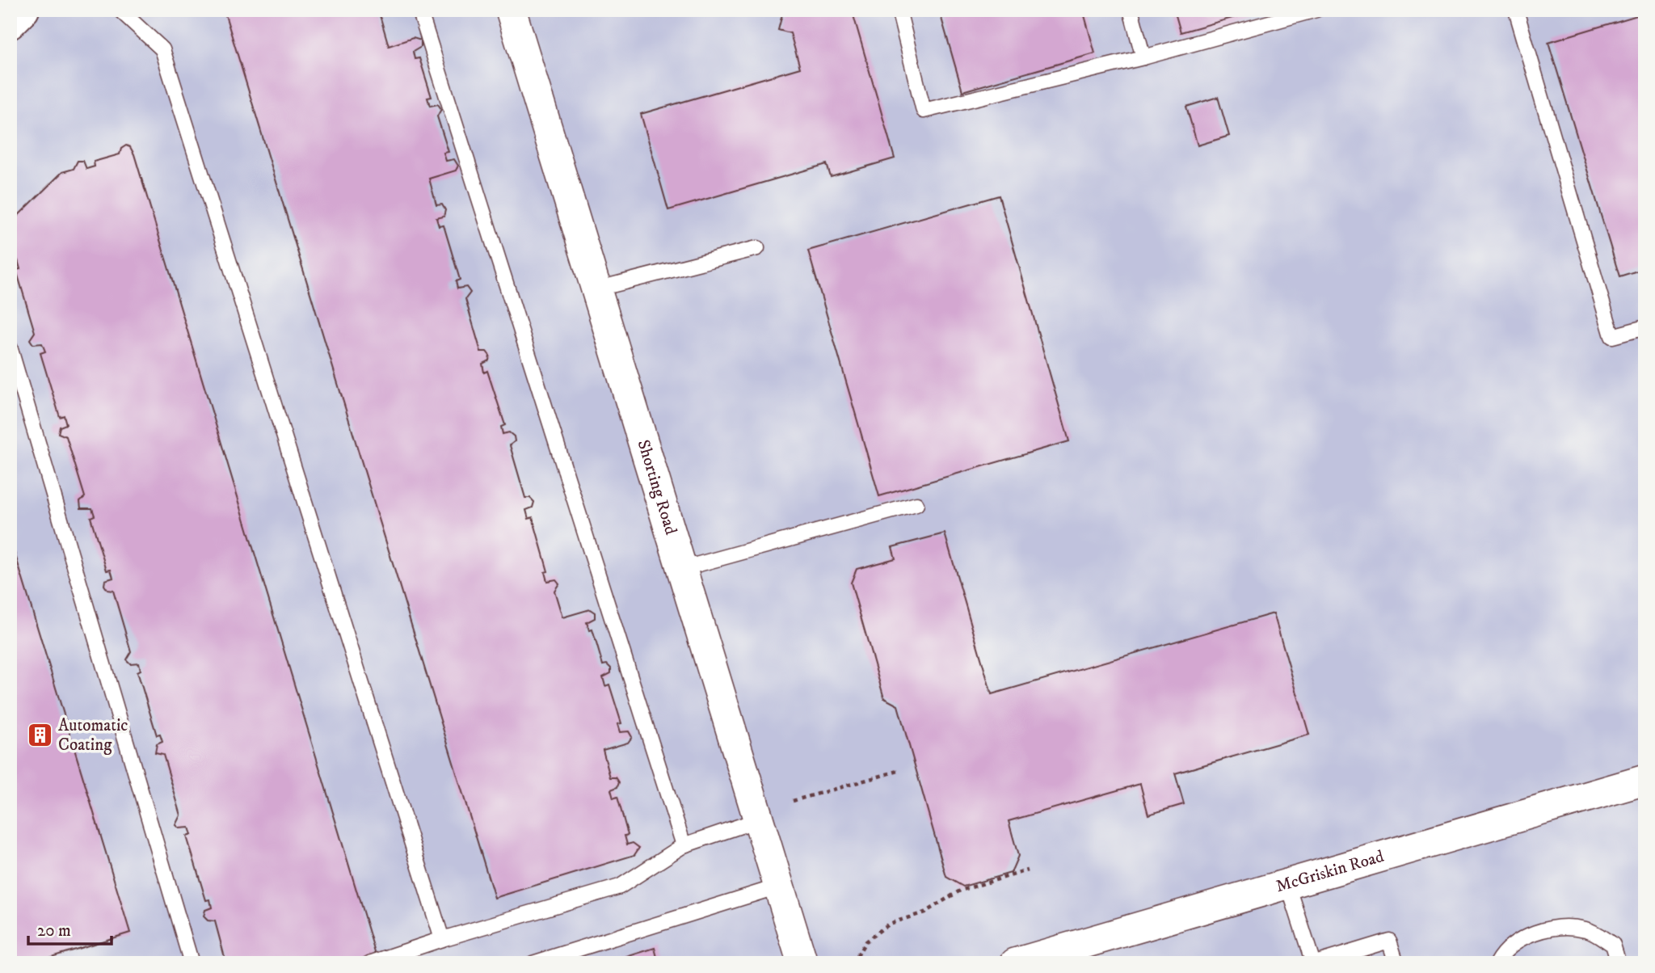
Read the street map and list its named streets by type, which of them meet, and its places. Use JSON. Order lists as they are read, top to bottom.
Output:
{
  "streets": {
    "street": ["Shorting Road", "McGriskin Road"]
  },
  "places": {
    "building": ["Automatic Coating"]
  },
  "scale_bar": "20 m"
}
